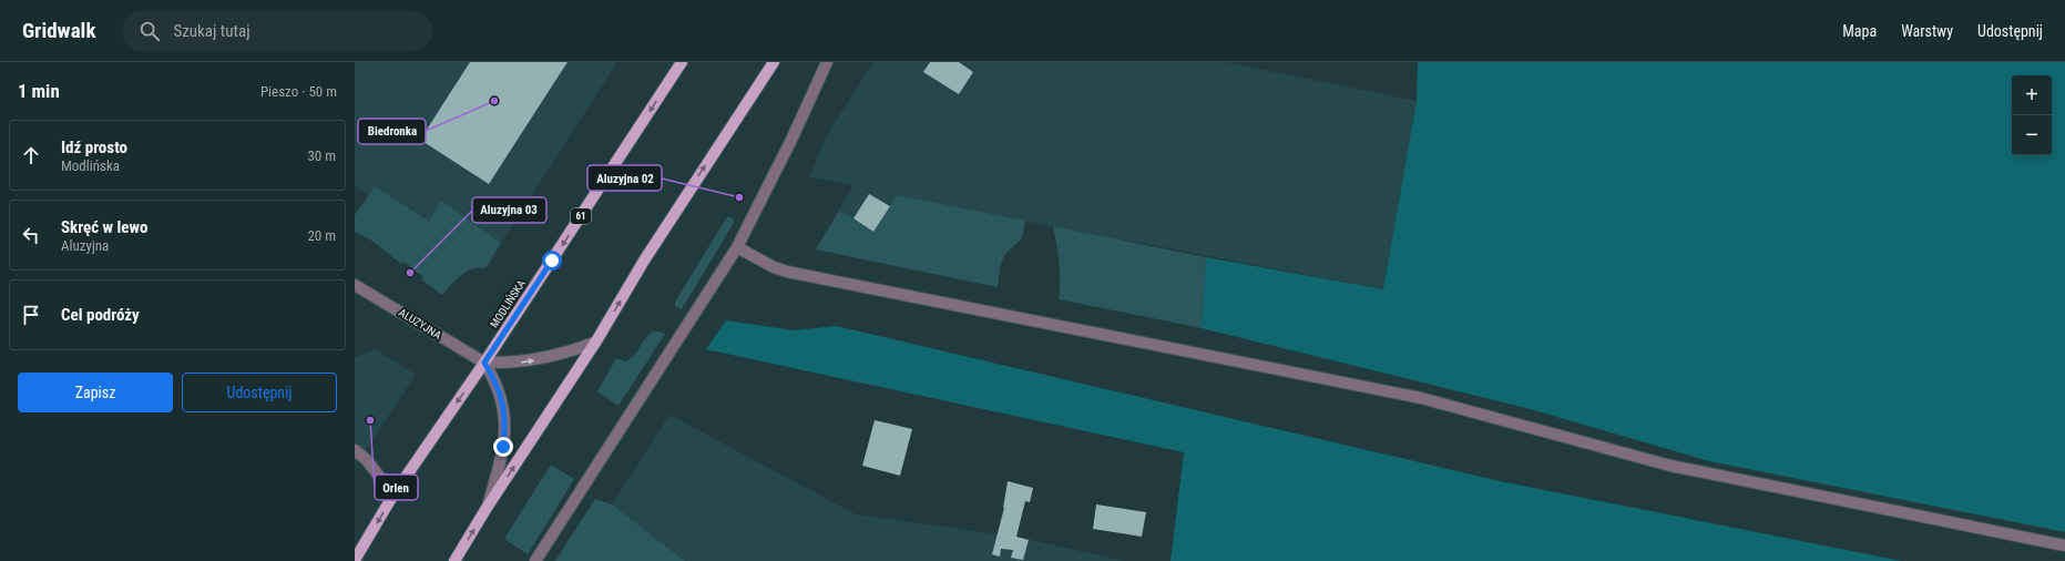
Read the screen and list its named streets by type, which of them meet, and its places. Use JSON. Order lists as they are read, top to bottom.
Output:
{
  "streets": {
    "main road": ["61", "MODLIŃSKA"],
    "street": ["ALUZYJNA"]
  },
  "crossings": [
    ["MODLIŃSKA", "ALUZYJNA"]
  ],
  "places": [
    "Biedronka",
    "Aluzyjna 02",
    "Aluzyjna 03",
    "Orlen"
  ],
  "page": {
    "header": "Gridwalk",
    "search": "Szukaj tutaj",
    "nav": ["Mapa", "Warstwy", "Udostępnij"],
    "heading": ["1 min", "Pieszo · 50 m"],
    "map_buttons": ["+", "−"],
    "list": [
      ["Idź prosto", "Modlińska", "30 m"],
      ["Skręć w lewo", "Aluzyjna", "20 m"],
      "Cel podróży"
    ],
    "buttons": ["Zapisz", "Udostępnij"]
  }
}
